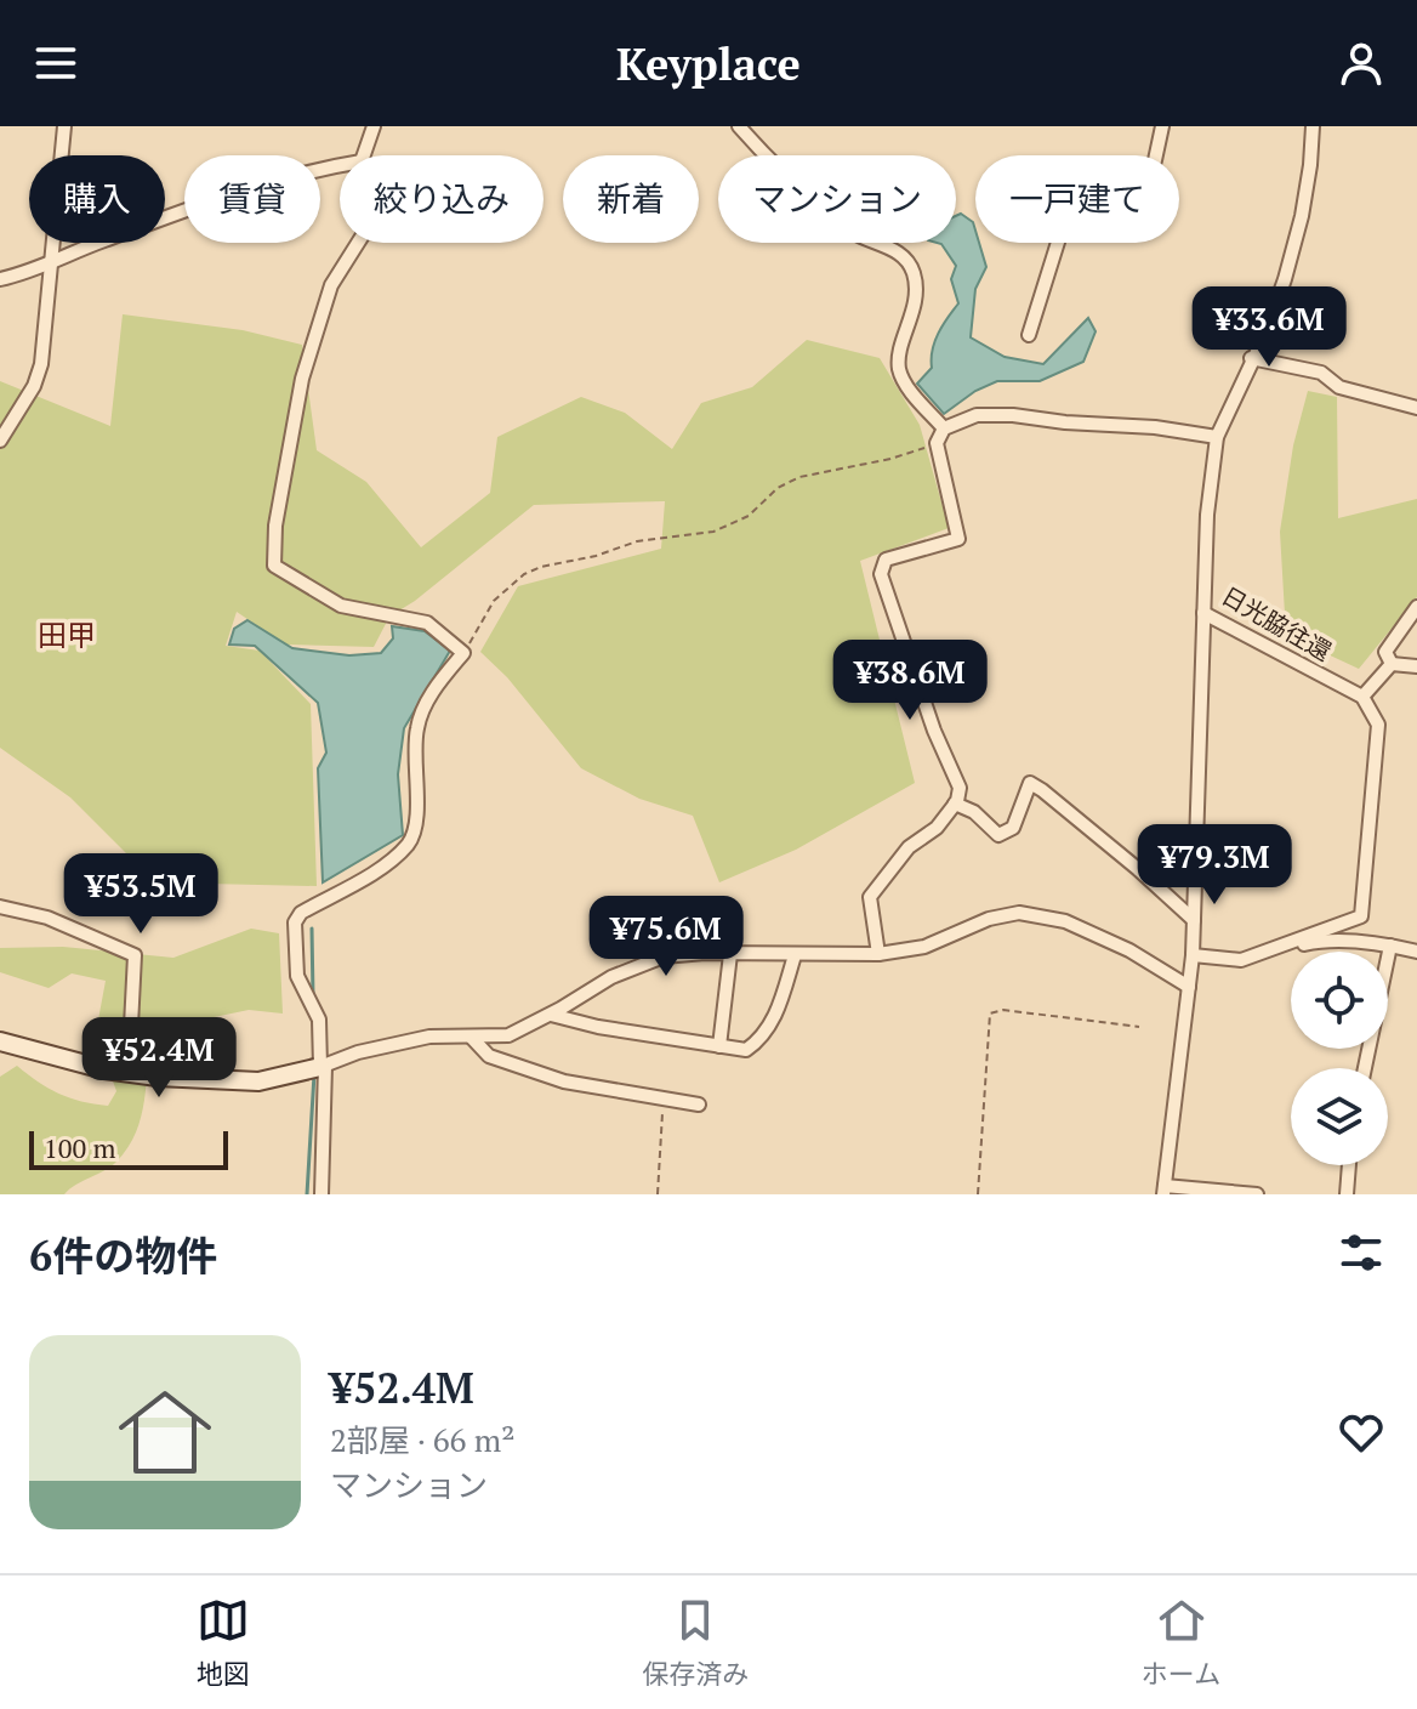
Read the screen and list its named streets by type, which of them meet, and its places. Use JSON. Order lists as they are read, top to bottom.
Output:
{
  "streets": {
    "street": ["日光脇往還"]
  },
  "districts": ["田甲"],
  "scale_bar": "100 m",
  "page": {
    "header": "Keyplace",
    "chip": [
      "購入",
      "賃貸",
      "絞り込み",
      "新着",
      "マンション",
      "一戸建て"
    ],
    "price": [
      "¥33.6M",
      "¥38.6M",
      "¥79.3M",
      "¥53.5M",
      "¥75.6M",
      "¥52.4M"
    ],
    "scale": "100 m",
    "heading": "6件の物件",
    "list": [
      {
        "name": "¥52.4M",
        "note": "2部屋 · 66 m² · マンション"
      }
    ],
    "tabs": ["地図", "保存済み", "ホーム"]
  }
}
